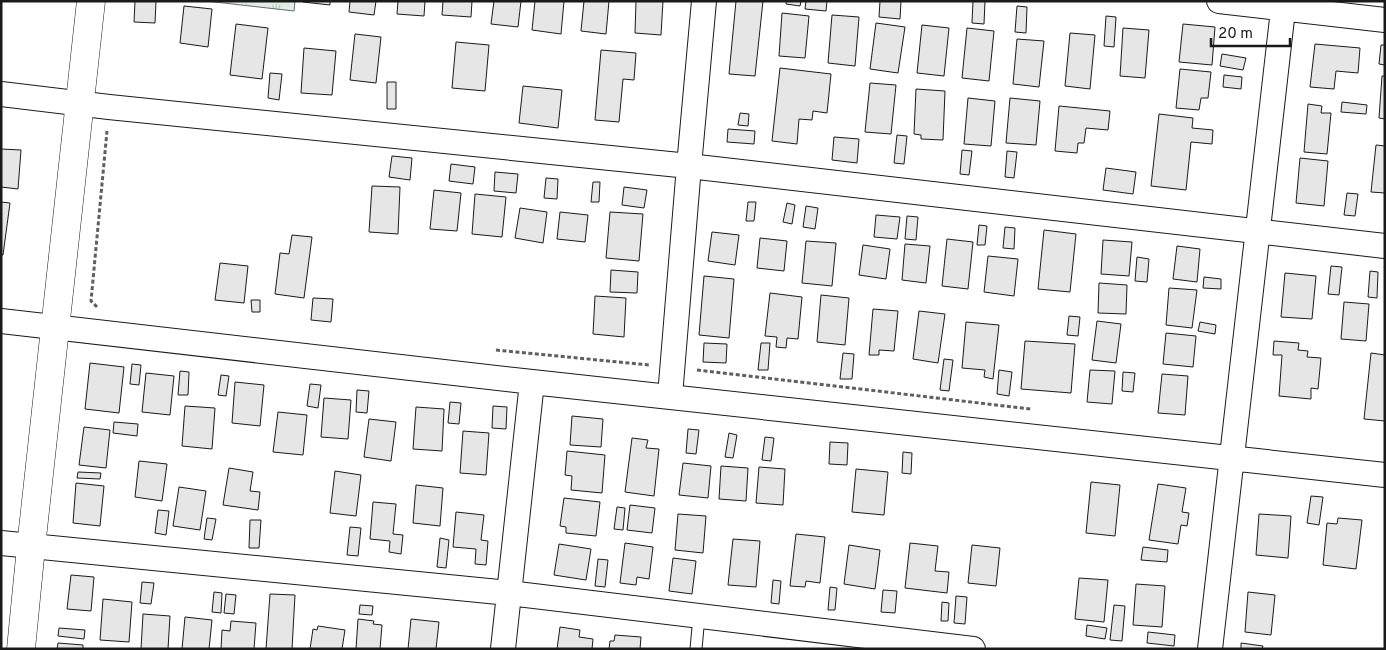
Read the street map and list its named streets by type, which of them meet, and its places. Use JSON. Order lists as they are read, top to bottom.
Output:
{
  "scale_bar": "20 m"
}
